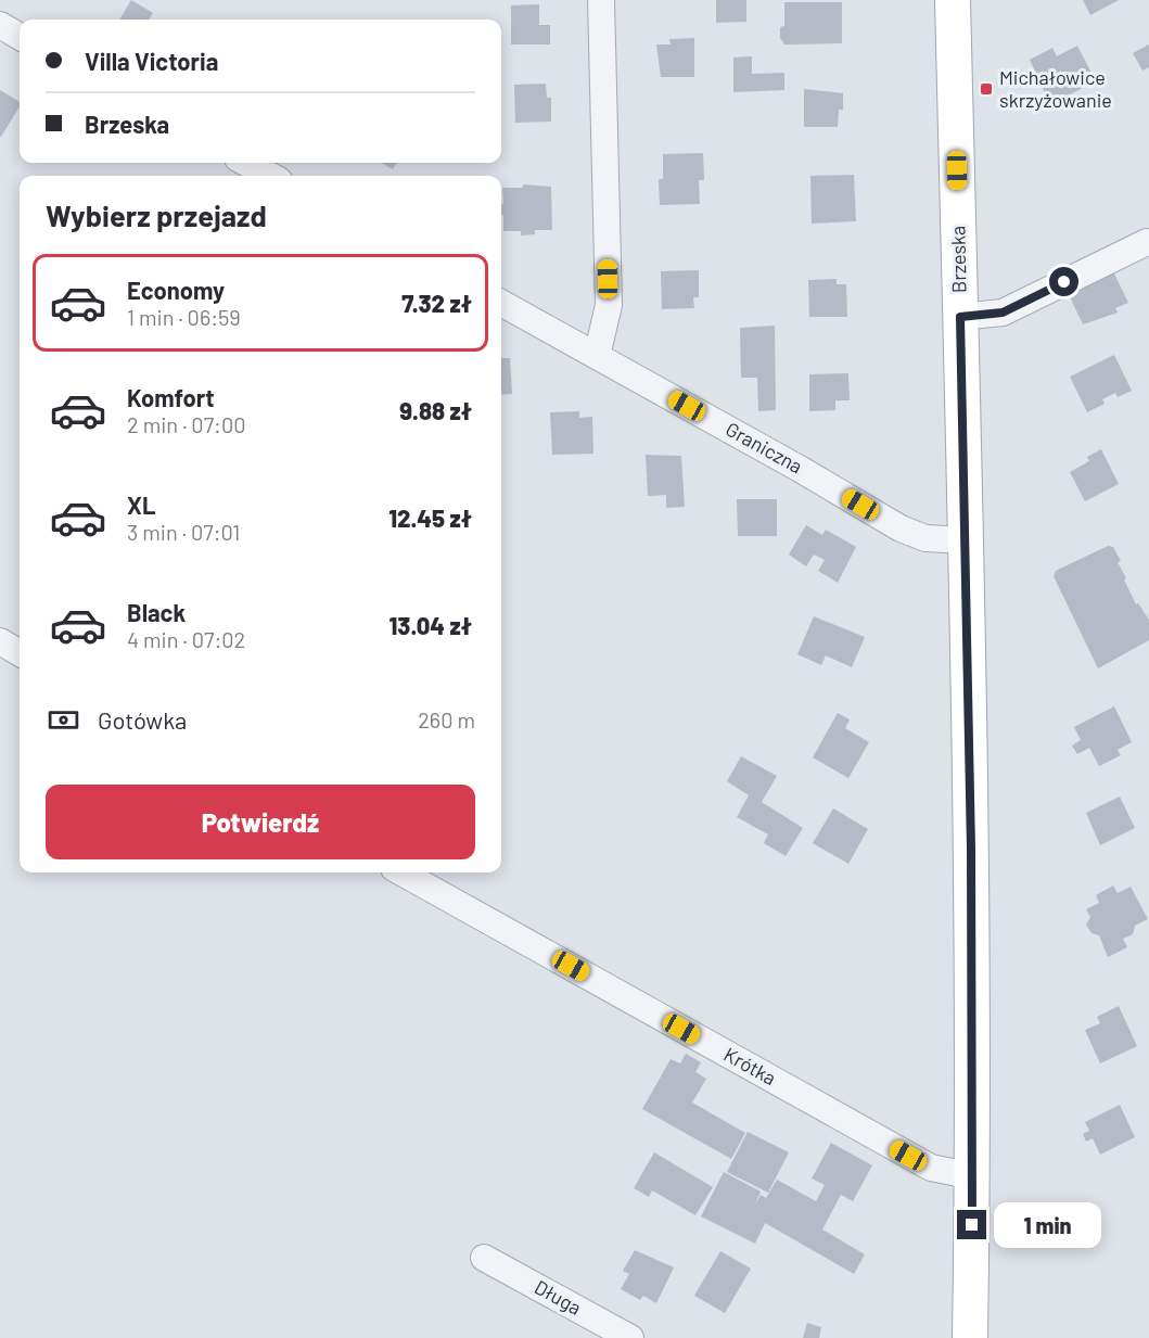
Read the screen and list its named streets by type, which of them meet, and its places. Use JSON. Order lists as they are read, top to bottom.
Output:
{
  "streets": {
    "main road": ["Brzeska"],
    "street": ["Graniczna", "Krótka", "Długa"]
  },
  "crossings": [
    ["Brzeska", "Graniczna"],
    ["Brzeska", "Krótka"]
  ],
  "places": {
    "transit": ["Michałowice skrzyżowanie"]
  },
  "page": {
    "banner": ["Villa Victoria", "Brzeska"],
    "heading": "Wybierz przejazd",
    "list": [
      {
        "name": "Economy",
        "note": "1 min · 06:59",
        "value": "7.32 zł"
      },
      {
        "name": "Komfort",
        "note": "2 min · 07:00",
        "value": "9.88 zł"
      },
      {
        "name": "XL",
        "note": "3 min · 07:01",
        "value": "12.45 zł"
      },
      {
        "name": "Black",
        "note": "4 min · 07:02",
        "value": "13.04 zł"
      }
    ],
    "pay": ["Gotówka", "260 m"],
    "buttons": "Potwierdź",
    "bubble": "1 min"
  }
}
